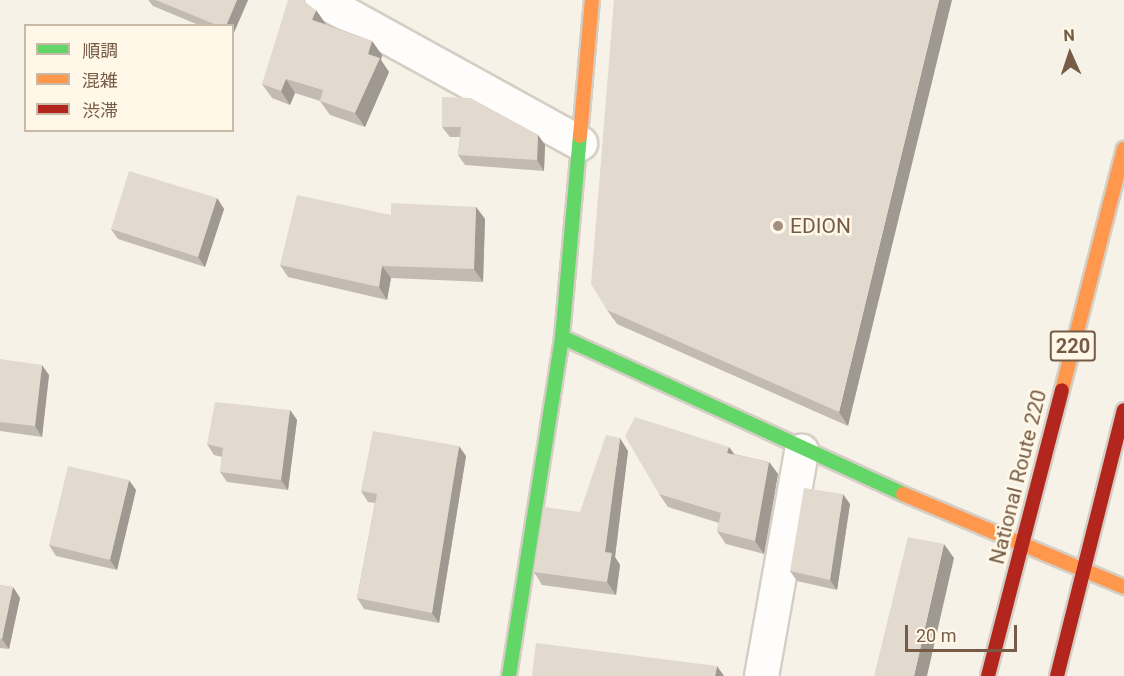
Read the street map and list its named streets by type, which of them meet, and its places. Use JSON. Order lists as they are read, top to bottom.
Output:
{
  "streets": {
    "main road": ["220", "National Route 220"]
  },
  "places": ["EDION"],
  "legend": ["順調", "混雑", "渋滞"],
  "scale_bar": "20 m",
  "north": "top"
}
